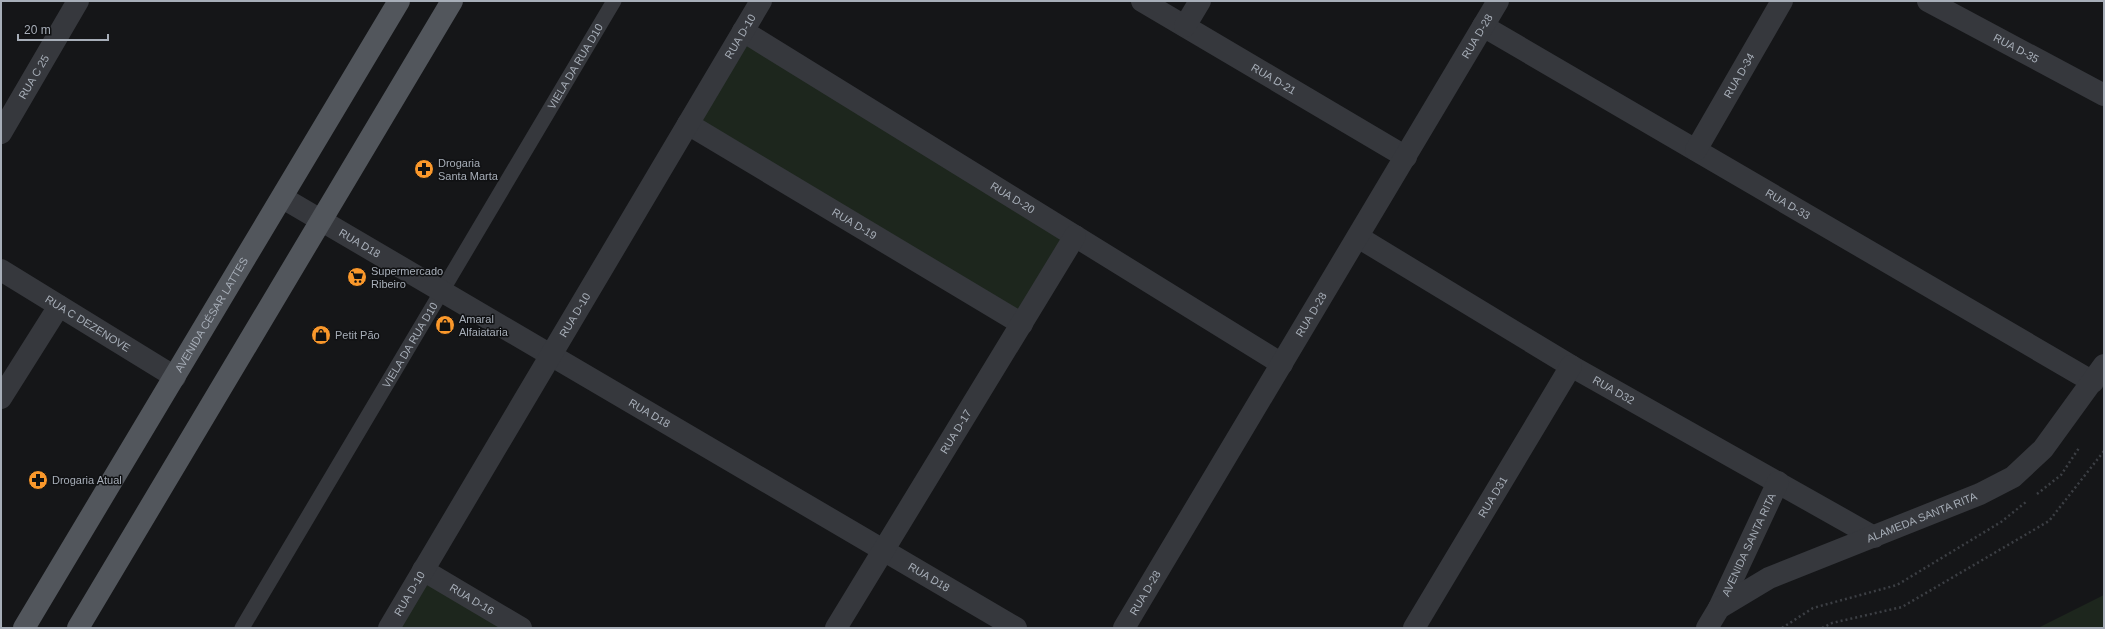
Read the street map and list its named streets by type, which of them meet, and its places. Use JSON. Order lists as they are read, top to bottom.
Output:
{
  "streets": {
    "main road": ["AVENIDA CÉSAR LATTES"],
    "street": [
      "RUA D-10",
      "RUA D-28",
      "RUA D-35",
      "RUA D-34",
      "RUA C 25",
      "RUA D-21",
      "RUA D-20",
      "RUA D-33",
      "RUA D-19",
      "RUA D18",
      "RUA C DEZENOVE",
      "RUA D32",
      "RUA D-17",
      "RUA D31",
      "ALAMEDA SANTA RITA",
      "AVENIDA SANTA RITA",
      "RUA D-16"
    ],
    "lane": ["VIELA DA RUA D10"]
  },
  "crossings": [
    ["RUA D-10", "RUA D-20"],
    ["RUA D-10", "RUA D-19"],
    ["RUA D-10", "RUA D18"],
    ["RUA D-10", "RUA D-16"],
    ["RUA D-28", "RUA D-21"],
    ["RUA D-28", "RUA D-20"],
    ["RUA D-28", "RUA D-33"],
    ["RUA D-28", "RUA D32"],
    ["VIELA DA RUA D10", "RUA D18"],
    ["RUA D-34", "RUA D-33"],
    ["RUA D-20", "RUA D-17"],
    ["RUA D-33", "ALAMEDA SANTA RITA"],
    ["RUA D-19", "RUA D-17"],
    ["RUA D18", "AVENIDA CÉSAR LATTES"],
    ["RUA D18", "RUA D-17"],
    ["AVENIDA CÉSAR LATTES", "RUA C DEZENOVE"],
    ["RUA D32", "RUA D31"],
    ["RUA D32", "ALAMEDA SANTA RITA"],
    ["RUA D32", "AVENIDA SANTA RITA"],
    ["ALAMEDA SANTA RITA", "AVENIDA SANTA RITA"]
  ],
  "places": {
    "pharmacy": ["Drogaria Santa Marta", "Drogaria Atual"],
    "supermarket": ["Supermercado Ribeiro"],
    "shop": ["Amaral Alfaiataria", "Petit Pão"]
  },
  "scale_bar": "20 m"
}
